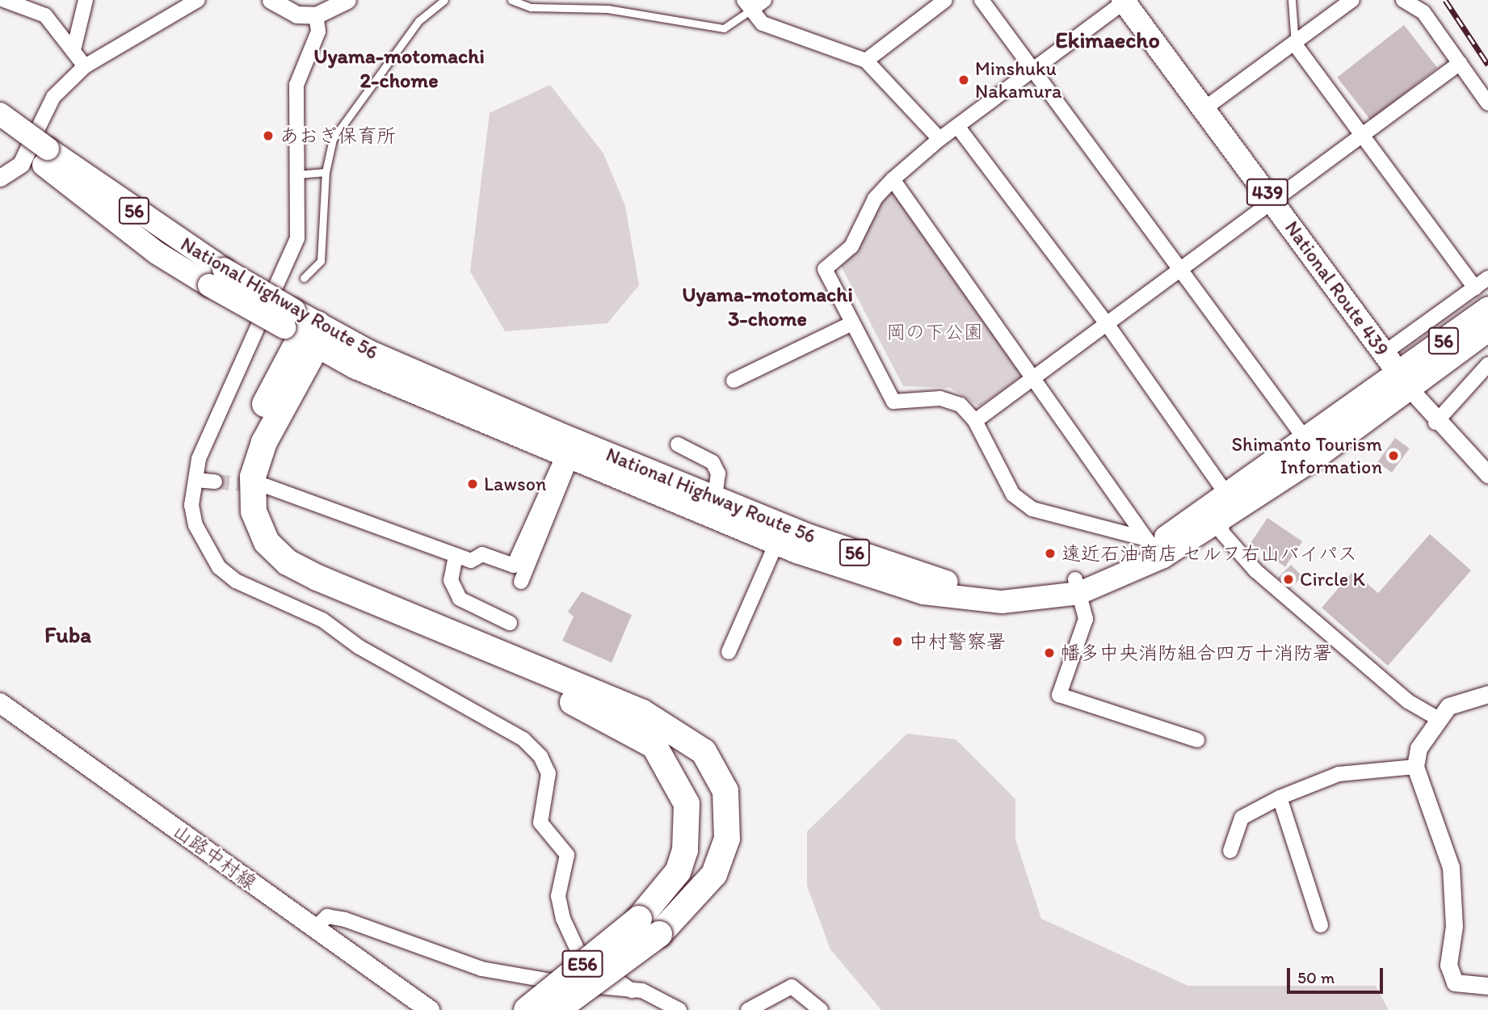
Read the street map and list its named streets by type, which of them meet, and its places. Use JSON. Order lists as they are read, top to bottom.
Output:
{
  "streets": {
    "highway": [
      "439",
      "56",
      "National Route 439",
      "National Highway Route 56",
      "E56"
    ],
    "main road": ["山路中村線"]
  },
  "crossings": [
    ["National Route 439", "National Highway Route 56"],
    ["National Highway Route 56", "E56"]
  ],
  "districts": [
    "Ekimaecho",
    "Uyama-motomachi 2-chome",
    "Uyama-motomachi 3-chome",
    "Fuba"
  ],
  "parks": ["岡の下公園"],
  "places": [
    "Minshuku Nakamura",
    "あおぎ保育所",
    "Shimanto Tourism Information",
    "Lawson",
    "遠近石油商店 セルフ右山バイパス",
    "Circle K",
    "中村警察署",
    "幡多中央消防組合四万十消防署"
  ],
  "scale_bar": "50 m"
}
